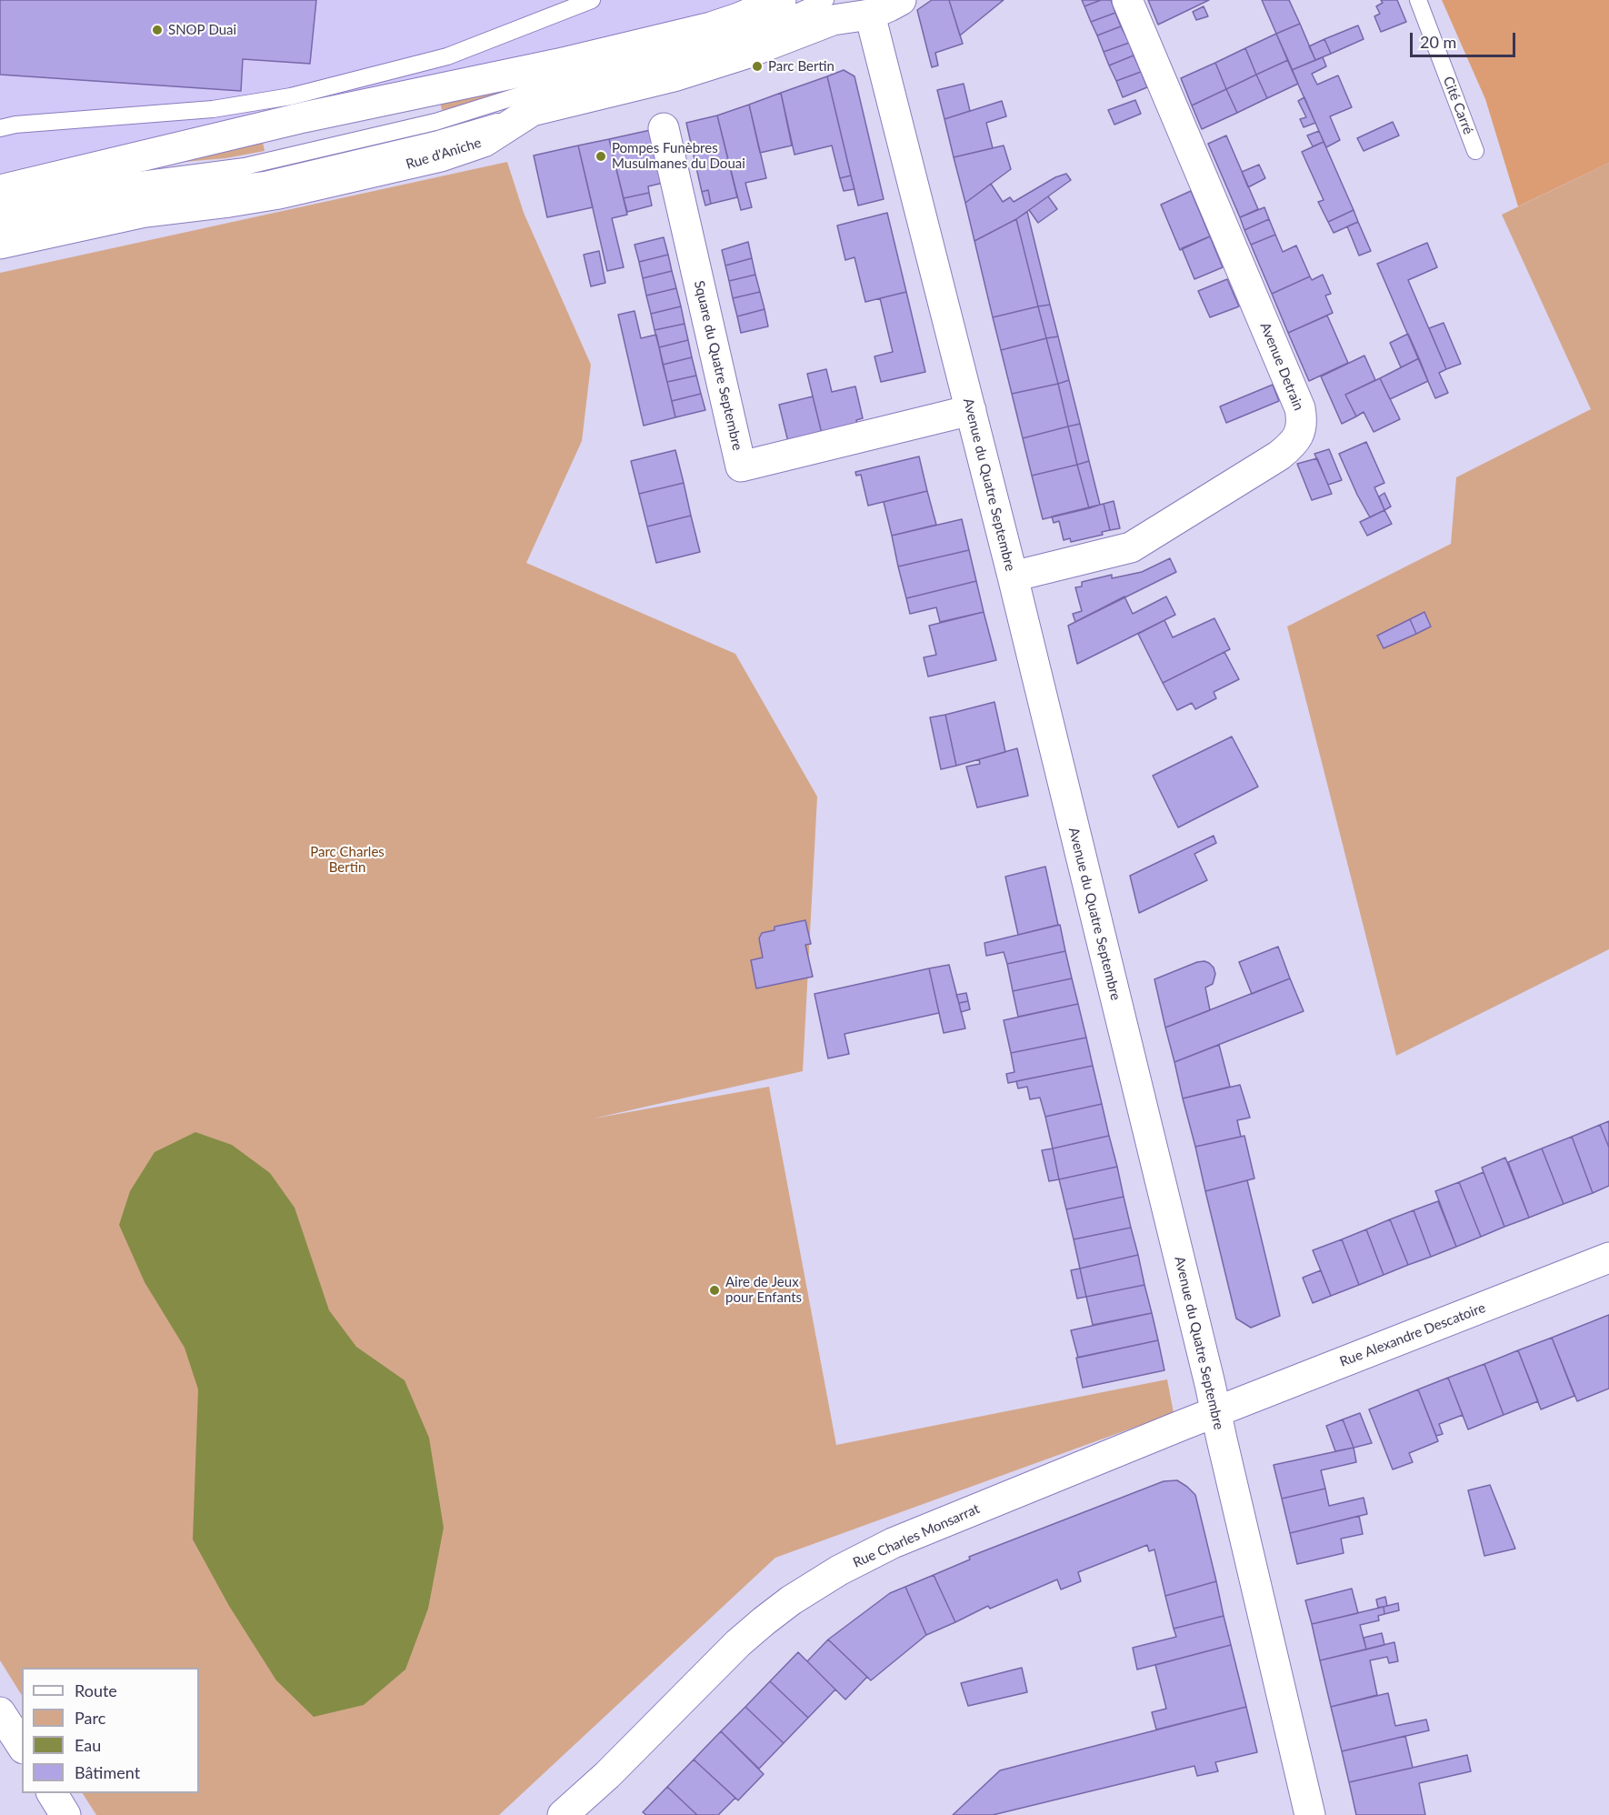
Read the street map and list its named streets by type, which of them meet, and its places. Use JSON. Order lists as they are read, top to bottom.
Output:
{
  "streets": {
    "street": [
      "Rue d'Aniche",
      "Square du Quatre Septembre",
      "Avenue Detrain",
      "Avenue du Quatre Septembre",
      "Rue Alexandre Descatoire",
      "Rue Charles Monsarrat"
    ],
    "lane": ["Cité Carré"]
  },
  "crossings": [
    ["Rue d'Aniche", "Avenue du Quatre Septembre"],
    ["Square du Quatre Septembre", "Avenue du Quatre Septembre"],
    ["Avenue Detrain", "Avenue du Quatre Septembre"],
    ["Avenue du Quatre Septembre", "Rue Alexandre Descatoire"],
    ["Avenue du Quatre Septembre", "Rue Charles Monsarrat"],
    ["Rue Alexandre Descatoire", "Rue Charles Monsarrat"]
  ],
  "parks": ["Parc Charles Bertin"],
  "places": [
    "SNOP Duai",
    "Parc Bertin",
    "Pompes Funèbres Musulmanes du Douai",
    "Aire de Jeux pour Enfants"
  ],
  "legend": [
    "Route",
    "Parc",
    "Eau",
    "Bâtiment"
  ],
  "scale_bar": "20 m"
}
